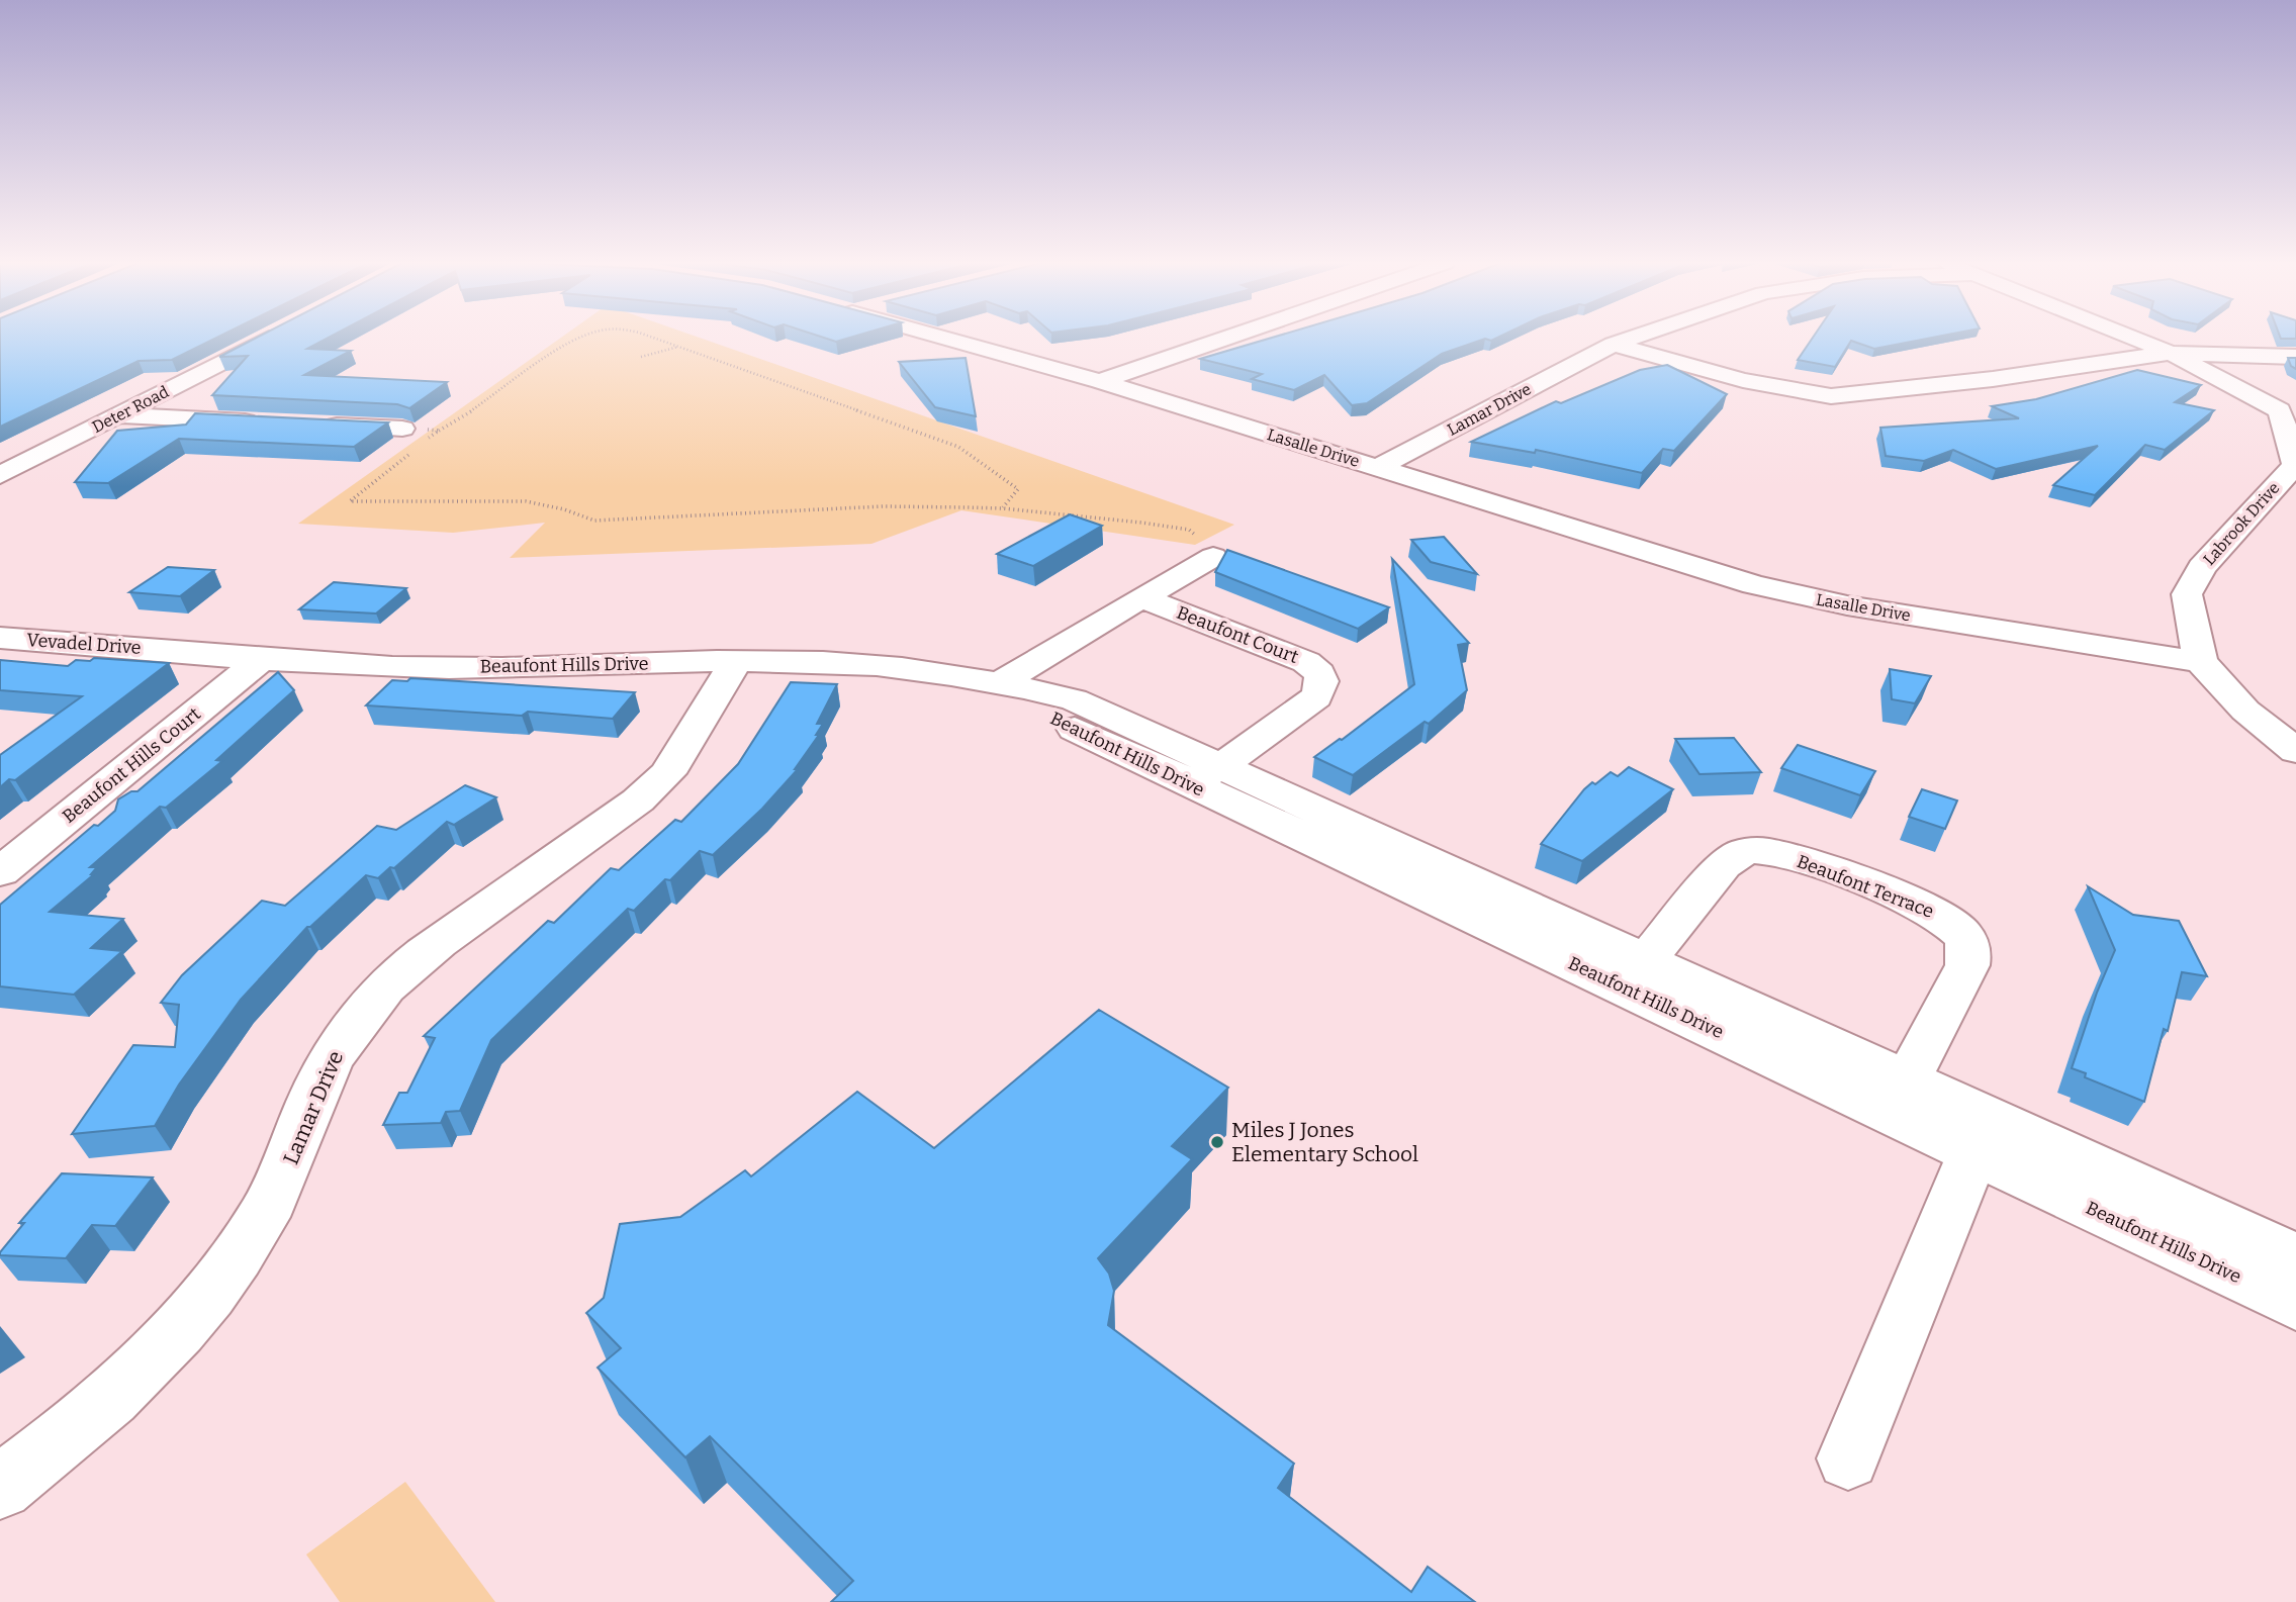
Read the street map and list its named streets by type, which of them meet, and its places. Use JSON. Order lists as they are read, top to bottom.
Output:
{
  "streets": {
    "street": [
      "Deter Road",
      "Lamar Drive",
      "Lasalle Drive",
      "Labrook Drive",
      "Beaufont Court",
      "Vevadel Drive",
      "Beaufont Hills Drive",
      "Beaufont Hills Court",
      "Beaufont Terrace"
    ]
  },
  "crossings": [
    ["Lamar Drive", "Lasalle Drive"],
    ["Lamar Drive", "Beaufont Hills Drive"],
    ["Lasalle Drive", "Labrook Drive"],
    ["Beaufont Court", "Beaufont Hills Drive"],
    ["Vevadel Drive", "Beaufont Hills Drive"],
    ["Beaufont Hills Drive", "Beaufont Hills Court"],
    ["Beaufont Hills Drive", "Beaufont Terrace"]
  ],
  "places": ["Miles J Jones Elementary School"]
}
